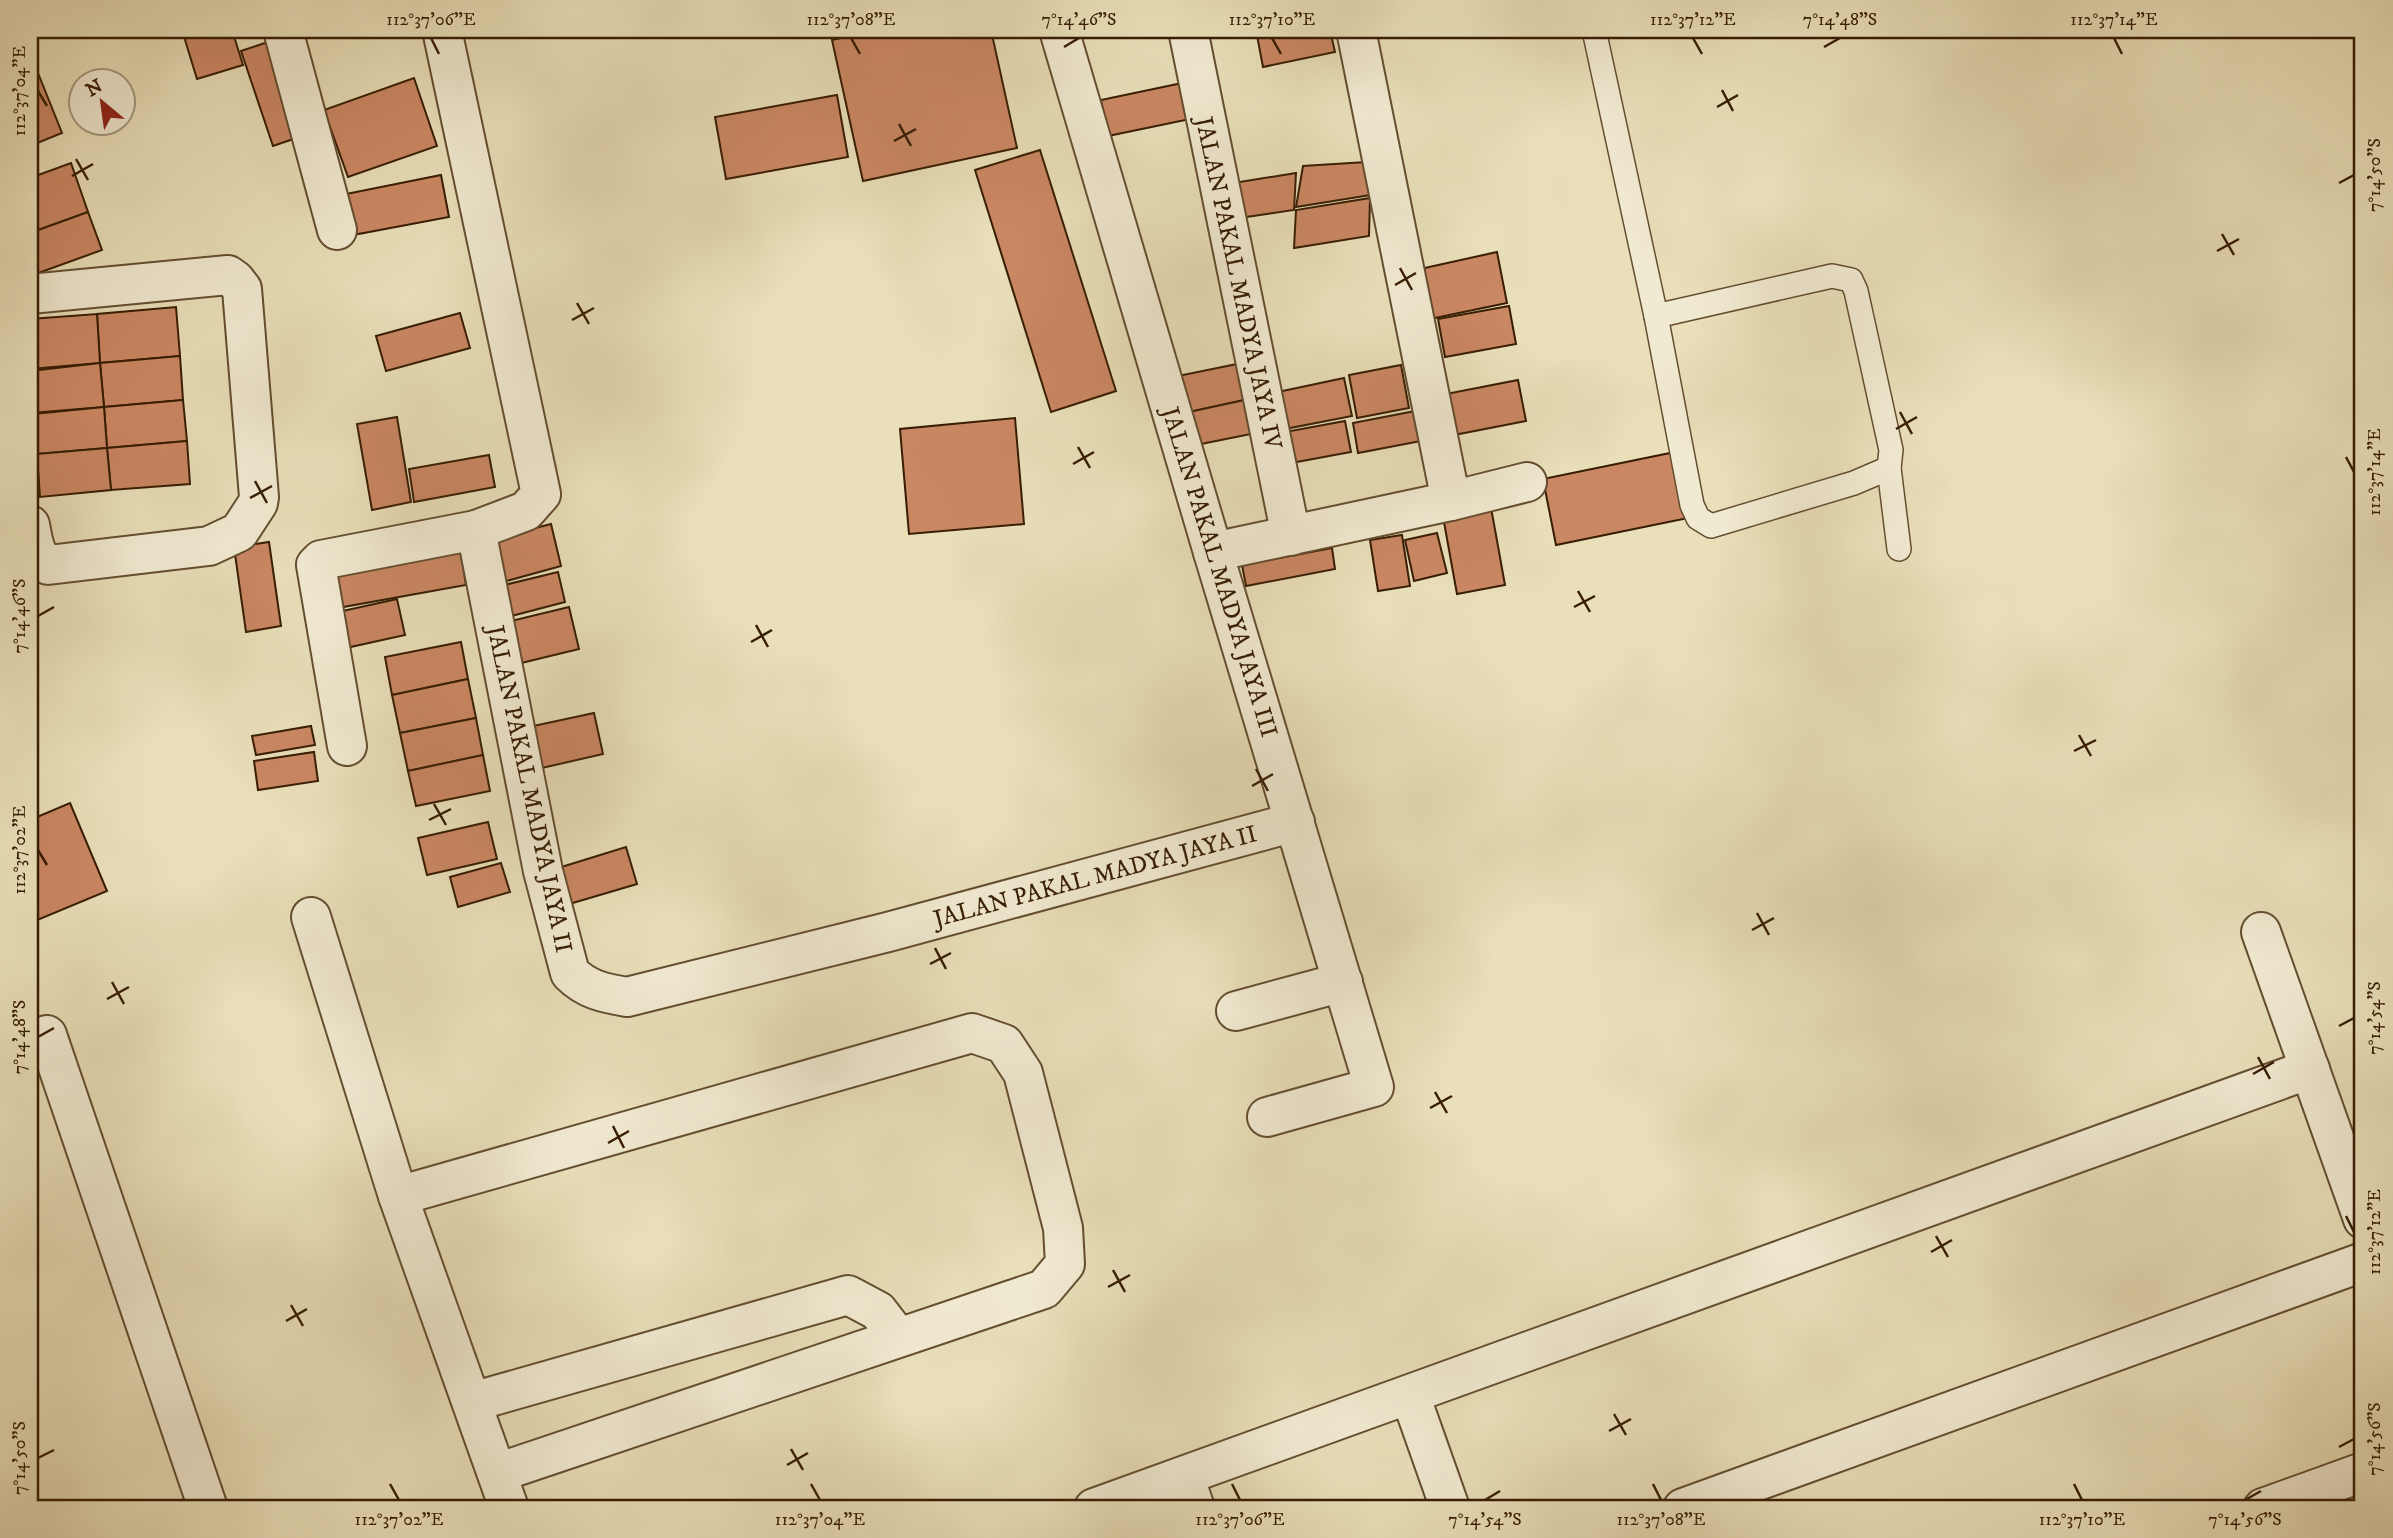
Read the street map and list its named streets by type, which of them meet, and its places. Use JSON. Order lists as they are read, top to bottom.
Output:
{
  "streets": {
    "street": ["JALAN PAKAL MADYA JAYA IV", "JALAN PAKAL MADYA JAYA III", "JALAN PAKAL MADYA JAYA II"]
  },
  "crossings": [
    ["JALAN PAKAL MADYA JAYA III", "JALAN PAKAL MADYA JAYA II"]
  ],
  "north": "top left",
  "coordinates": [
    "112°37'06\"E",
    "112°37'08\"E",
    "7°14'46\"S",
    "112°37'10\"E",
    "112°37'12\"E",
    "7°14'48\"S",
    "112°37'14\"E",
    "112°37'04\"E",
    "7°14'50\"S",
    "112°37'02\"E",
    "7°14'54\"S",
    "7°14'56\"S"
  ]
}
